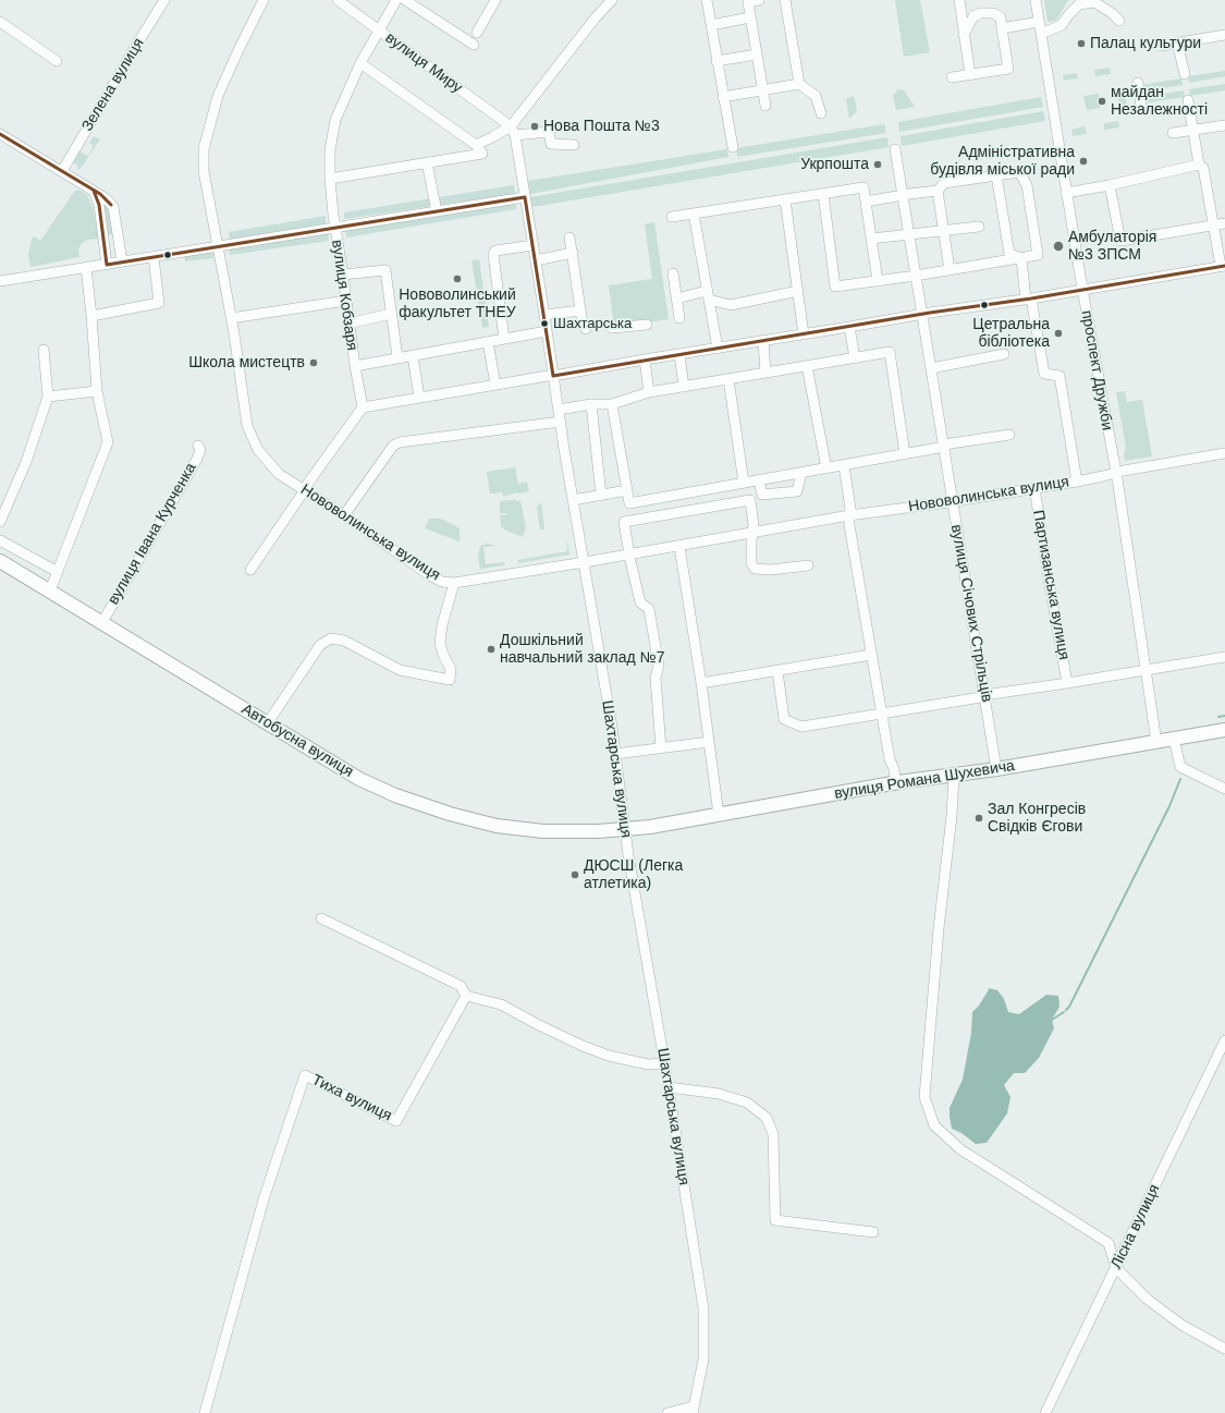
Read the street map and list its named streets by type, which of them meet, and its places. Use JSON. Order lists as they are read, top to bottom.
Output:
{
  "streets": {
    "main road": ["Автобусна вулиця", "вулиця Романа Шухевича"],
    "street": [
      "вулиця Миру",
      "Зелена вулиця",
      "вулиця Кобзаря",
      "проспект Дружби",
      "Нововолинська вулиця",
      "вулиця Івана Курченка",
      "Партизанська вулиця",
      "вулиця Січових Стрільців",
      "Шахтарська вулиця",
      "Тиха вулиця",
      "Лісна вулиця"
    ]
  },
  "crossings": [
    ["вулиця Миру", "вулиця Кобзаря"],
    ["вулиця Миру", "Шахтарська вулиця"],
    ["проспект Дружби", "Нововолинська вулиця"],
    ["проспект Дружби", "вулиця Романа Шухевича"],
    ["Нововолинська вулиця", "Партизанська вулиця"],
    ["Нововолинська вулиця", "вулиця Січових Стрільців"],
    ["Нововолинська вулиця", "Шахтарська вулиця"],
    ["вулиця Івана Курченка", "Автобусна вулиця"],
    ["вулиця Січових Стрільців", "вулиця Романа Шухевича"],
    ["Автобусна вулиця", "Шахтарська вулиця"],
    ["Автобусна вулиця", "вулиця Романа Шухевича"],
    ["Шахтарська вулиця", "вулиця Романа Шухевича"]
  ],
  "places": [
    "Палац культури",
    "майдан Незалежності",
    "Нова Пошта №3",
    "Адміністративна будівля міської ради",
    "Укрпошта",
    "Амбулаторія №3 ЗПСМ",
    "Нововолинський факультет ТНЕУ",
    "Шахтарська",
    "Цетральна бібліотека",
    "Школа мистецтв",
    "Дошкільний навчальний заклад №7",
    "Зал Конгресів Свідків Єгови",
    "ДЮСШ (Легка атлетика)"
  ]
}
